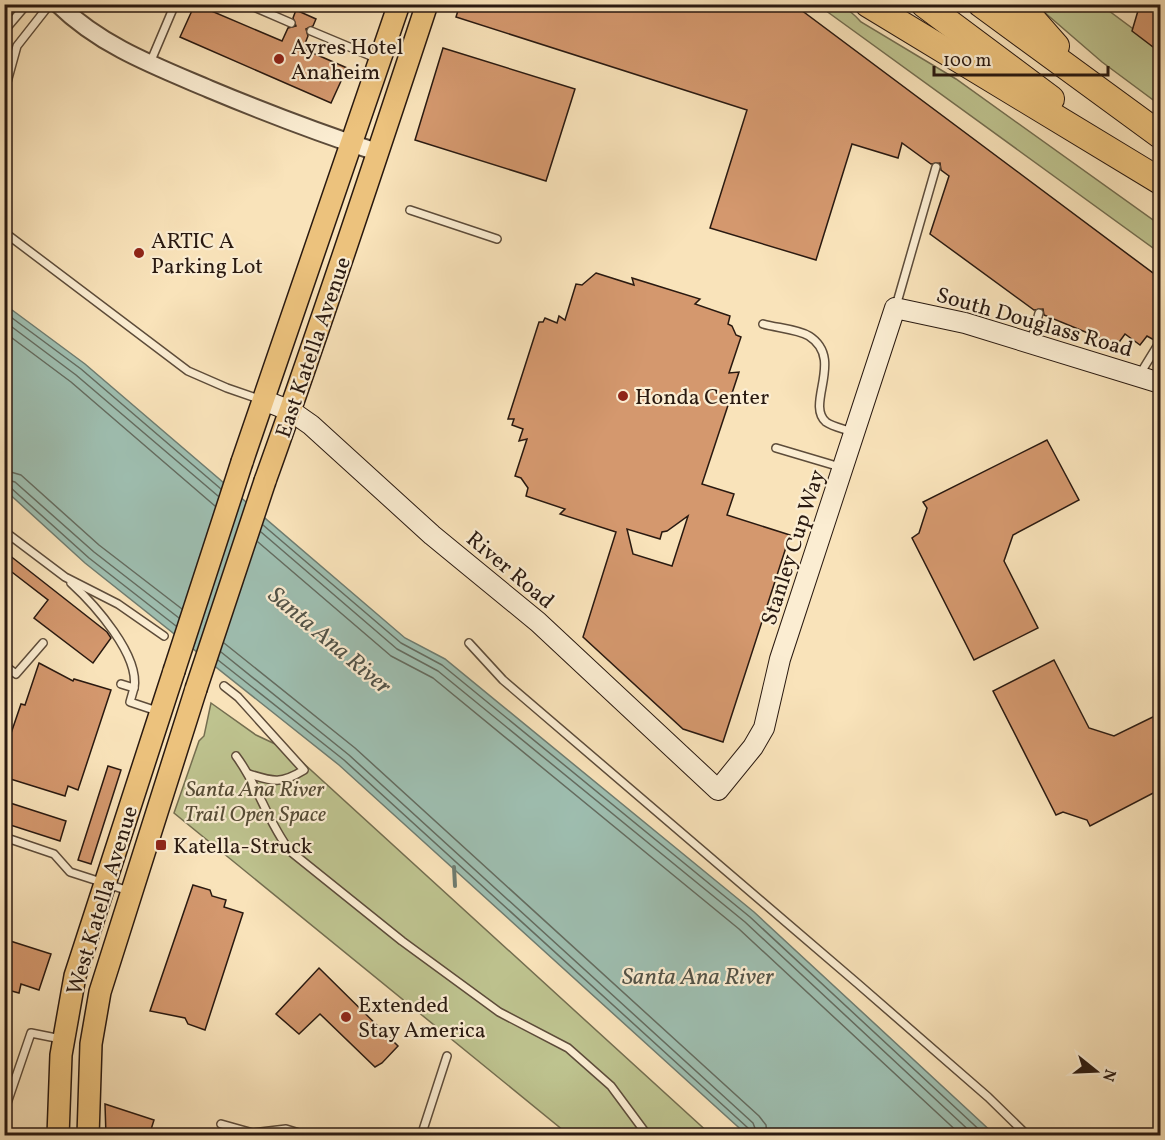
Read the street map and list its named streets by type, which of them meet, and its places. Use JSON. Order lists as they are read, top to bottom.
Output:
{
  "streets": {
    "main road": [
      "South Douglass Road",
      "East Katella Avenue",
      "Stanley Cup Way",
      "River Road",
      "West Katella Avenue"
    ]
  },
  "crossings": [
    ["South Douglass Road", "Stanley Cup Way"],
    ["East Katella Avenue", "River Road"],
    ["East Katella Avenue", "West Katella Avenue"],
    ["Stanley Cup Way", "River Road"]
  ],
  "water": ["Santa Ana River"],
  "parks": ["Santa Ana River Trail Open Space"],
  "places": {
    "other": [
      "Ayres Hotel Anaheim",
      "ARTIC A Parking Lot",
      "Honda Center",
      "Extended Stay America"
    ],
    "transit": ["Katella-Struck"]
  },
  "scale_bar": "100 m",
  "north": "right"
}
